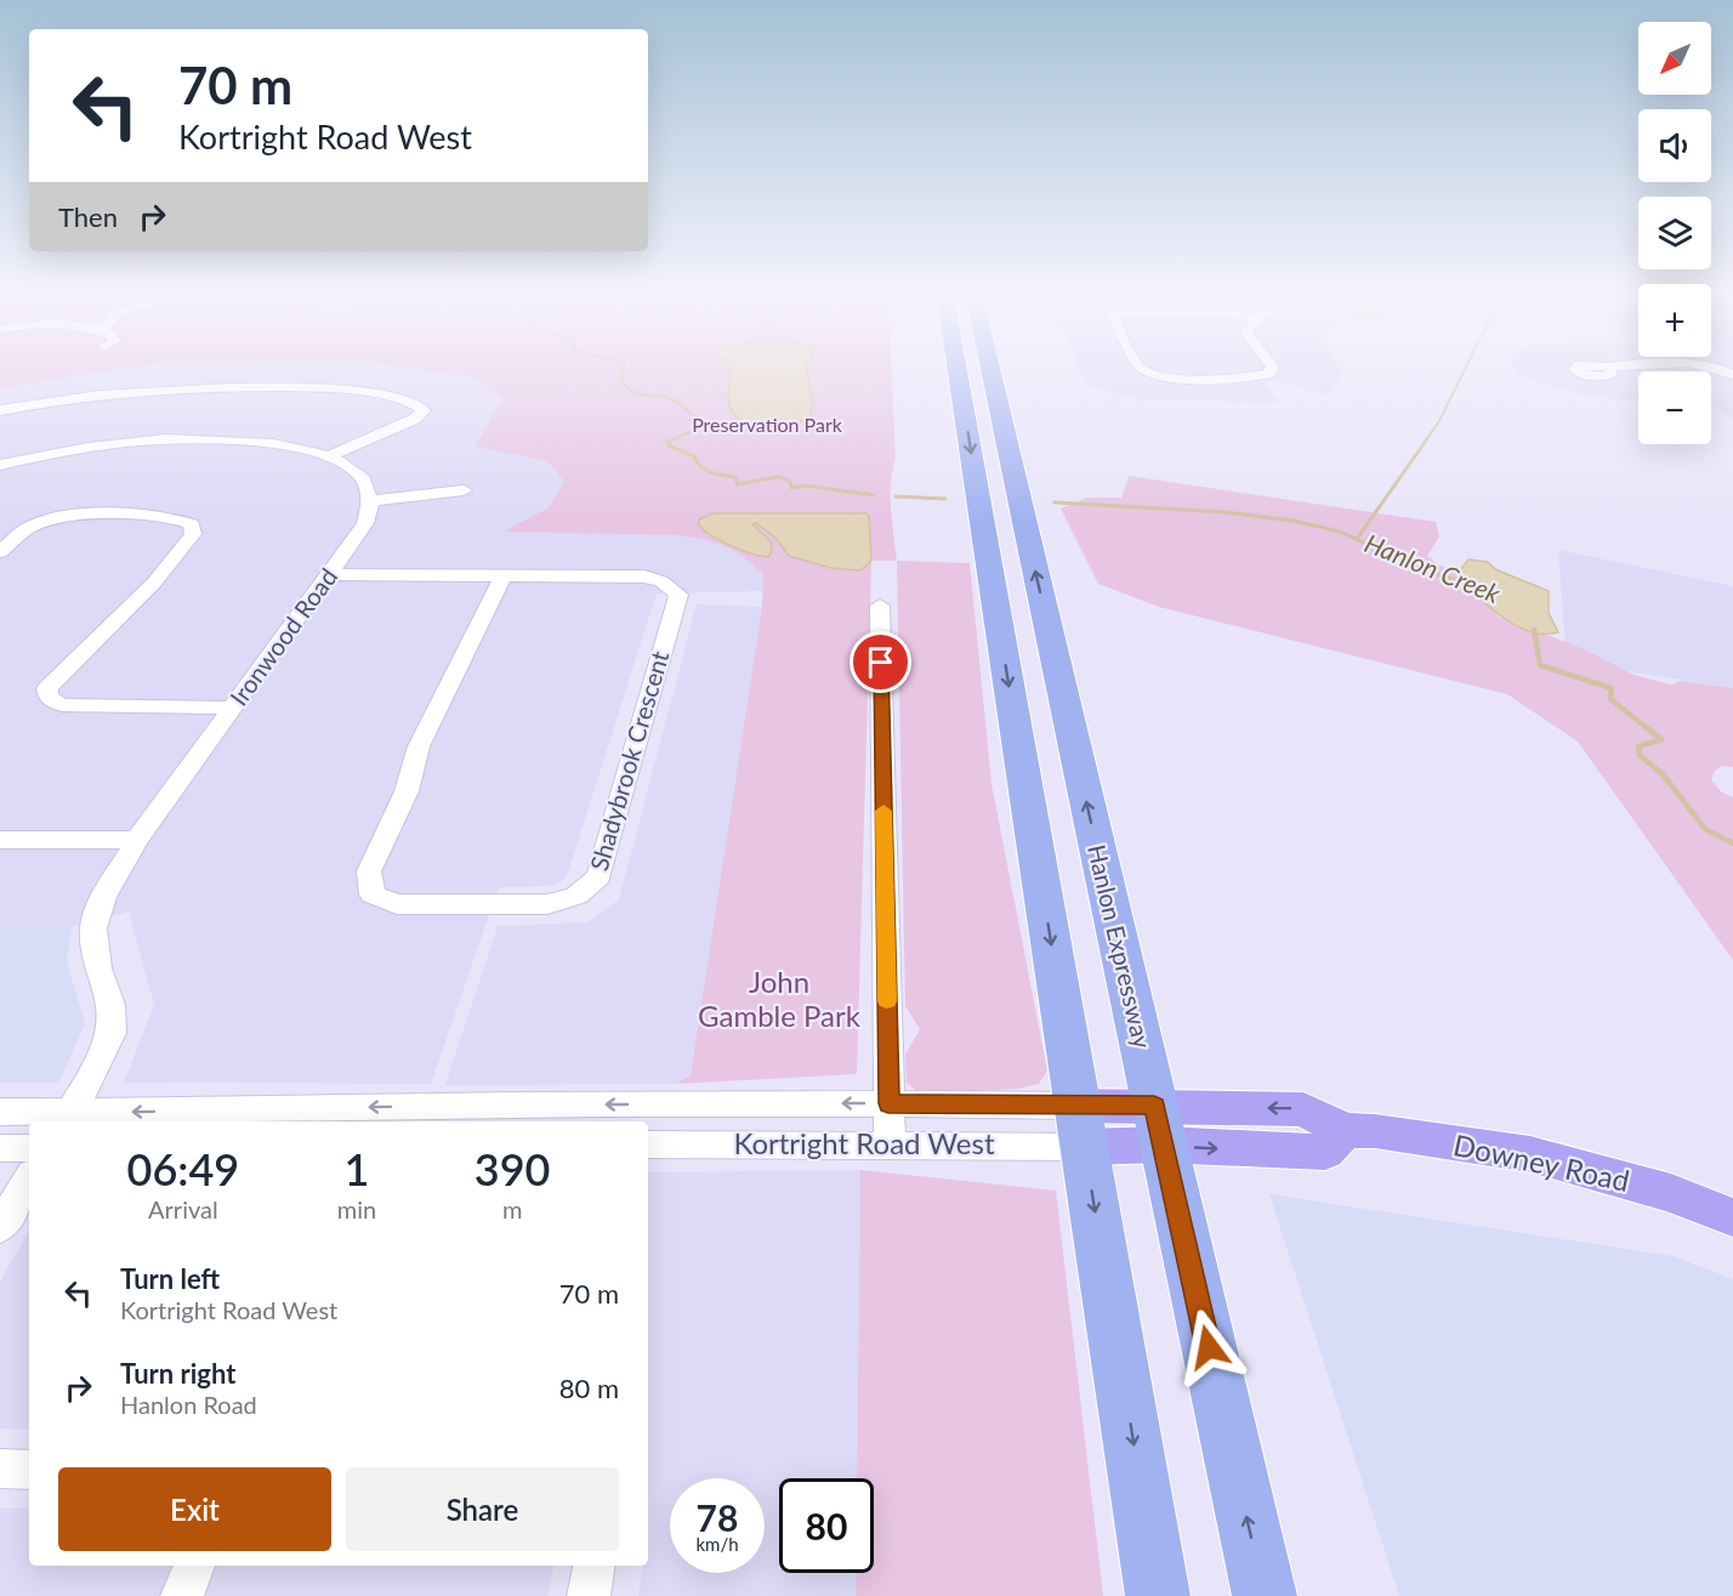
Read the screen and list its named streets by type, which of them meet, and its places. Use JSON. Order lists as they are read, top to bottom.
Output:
{
  "streets": {
    "highway": ["Hanlon Expressway"],
    "main road": ["Downey Road"],
    "street": ["Ironwood Road", "Shadybrook Crescent", "Kortright Road West"]
  },
  "crossings": [
    ["Ironwood Road", "Shadybrook Crescent"],
    ["Ironwood Road", "Kortright Road West"],
    ["Hanlon Expressway", "Downey Road"],
    ["Kortright Road West", "Downey Road"]
  ],
  "one_way": ["Kortright Road West"],
  "water": ["Hanlon Creek"],
  "parks": ["Preservation Park", "John Gamble Park"],
  "north": "bottom left",
  "page": {
    "map_buttons": ["+", "−"],
    "turn": ["70 m", "Kortright Road West"],
    "then": "Then",
    "eta": [
      "06:49",
      "Arrival",
      "1",
      "min",
      "390",
      "m"
    ],
    "list": [
      {
        "name": "Turn left",
        "note": "Kortright Road West",
        "value": "70 m"
      },
      {
        "name": "Turn right",
        "note": "Hanlon Road",
        "value": "80 m"
      }
    ],
    "buttons": ["Exit", "Share"],
    "speed": "78 km/h",
    "limit": "80"
  }
}
